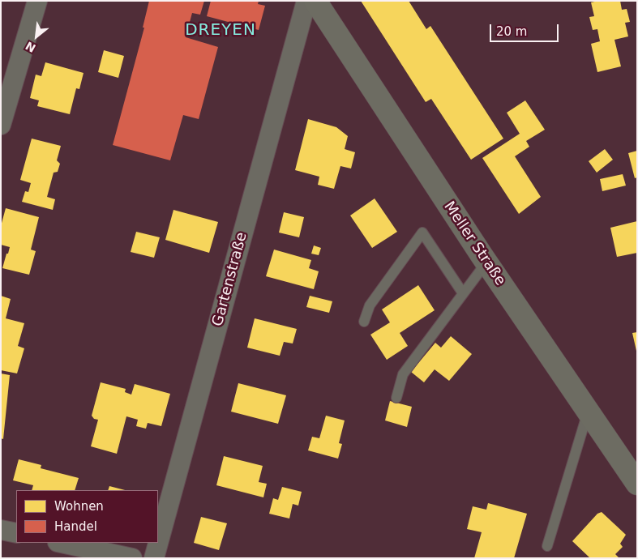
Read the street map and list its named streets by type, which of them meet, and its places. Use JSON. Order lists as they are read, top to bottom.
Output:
{
  "streets": {
    "main road": ["Meller Straße"],
    "street": ["Gartenstraße"]
  },
  "districts": ["DREYEN"],
  "legend": ["Wohnen", "Handel"],
  "scale_bar": "20 m",
  "north": "bottom left"
}
